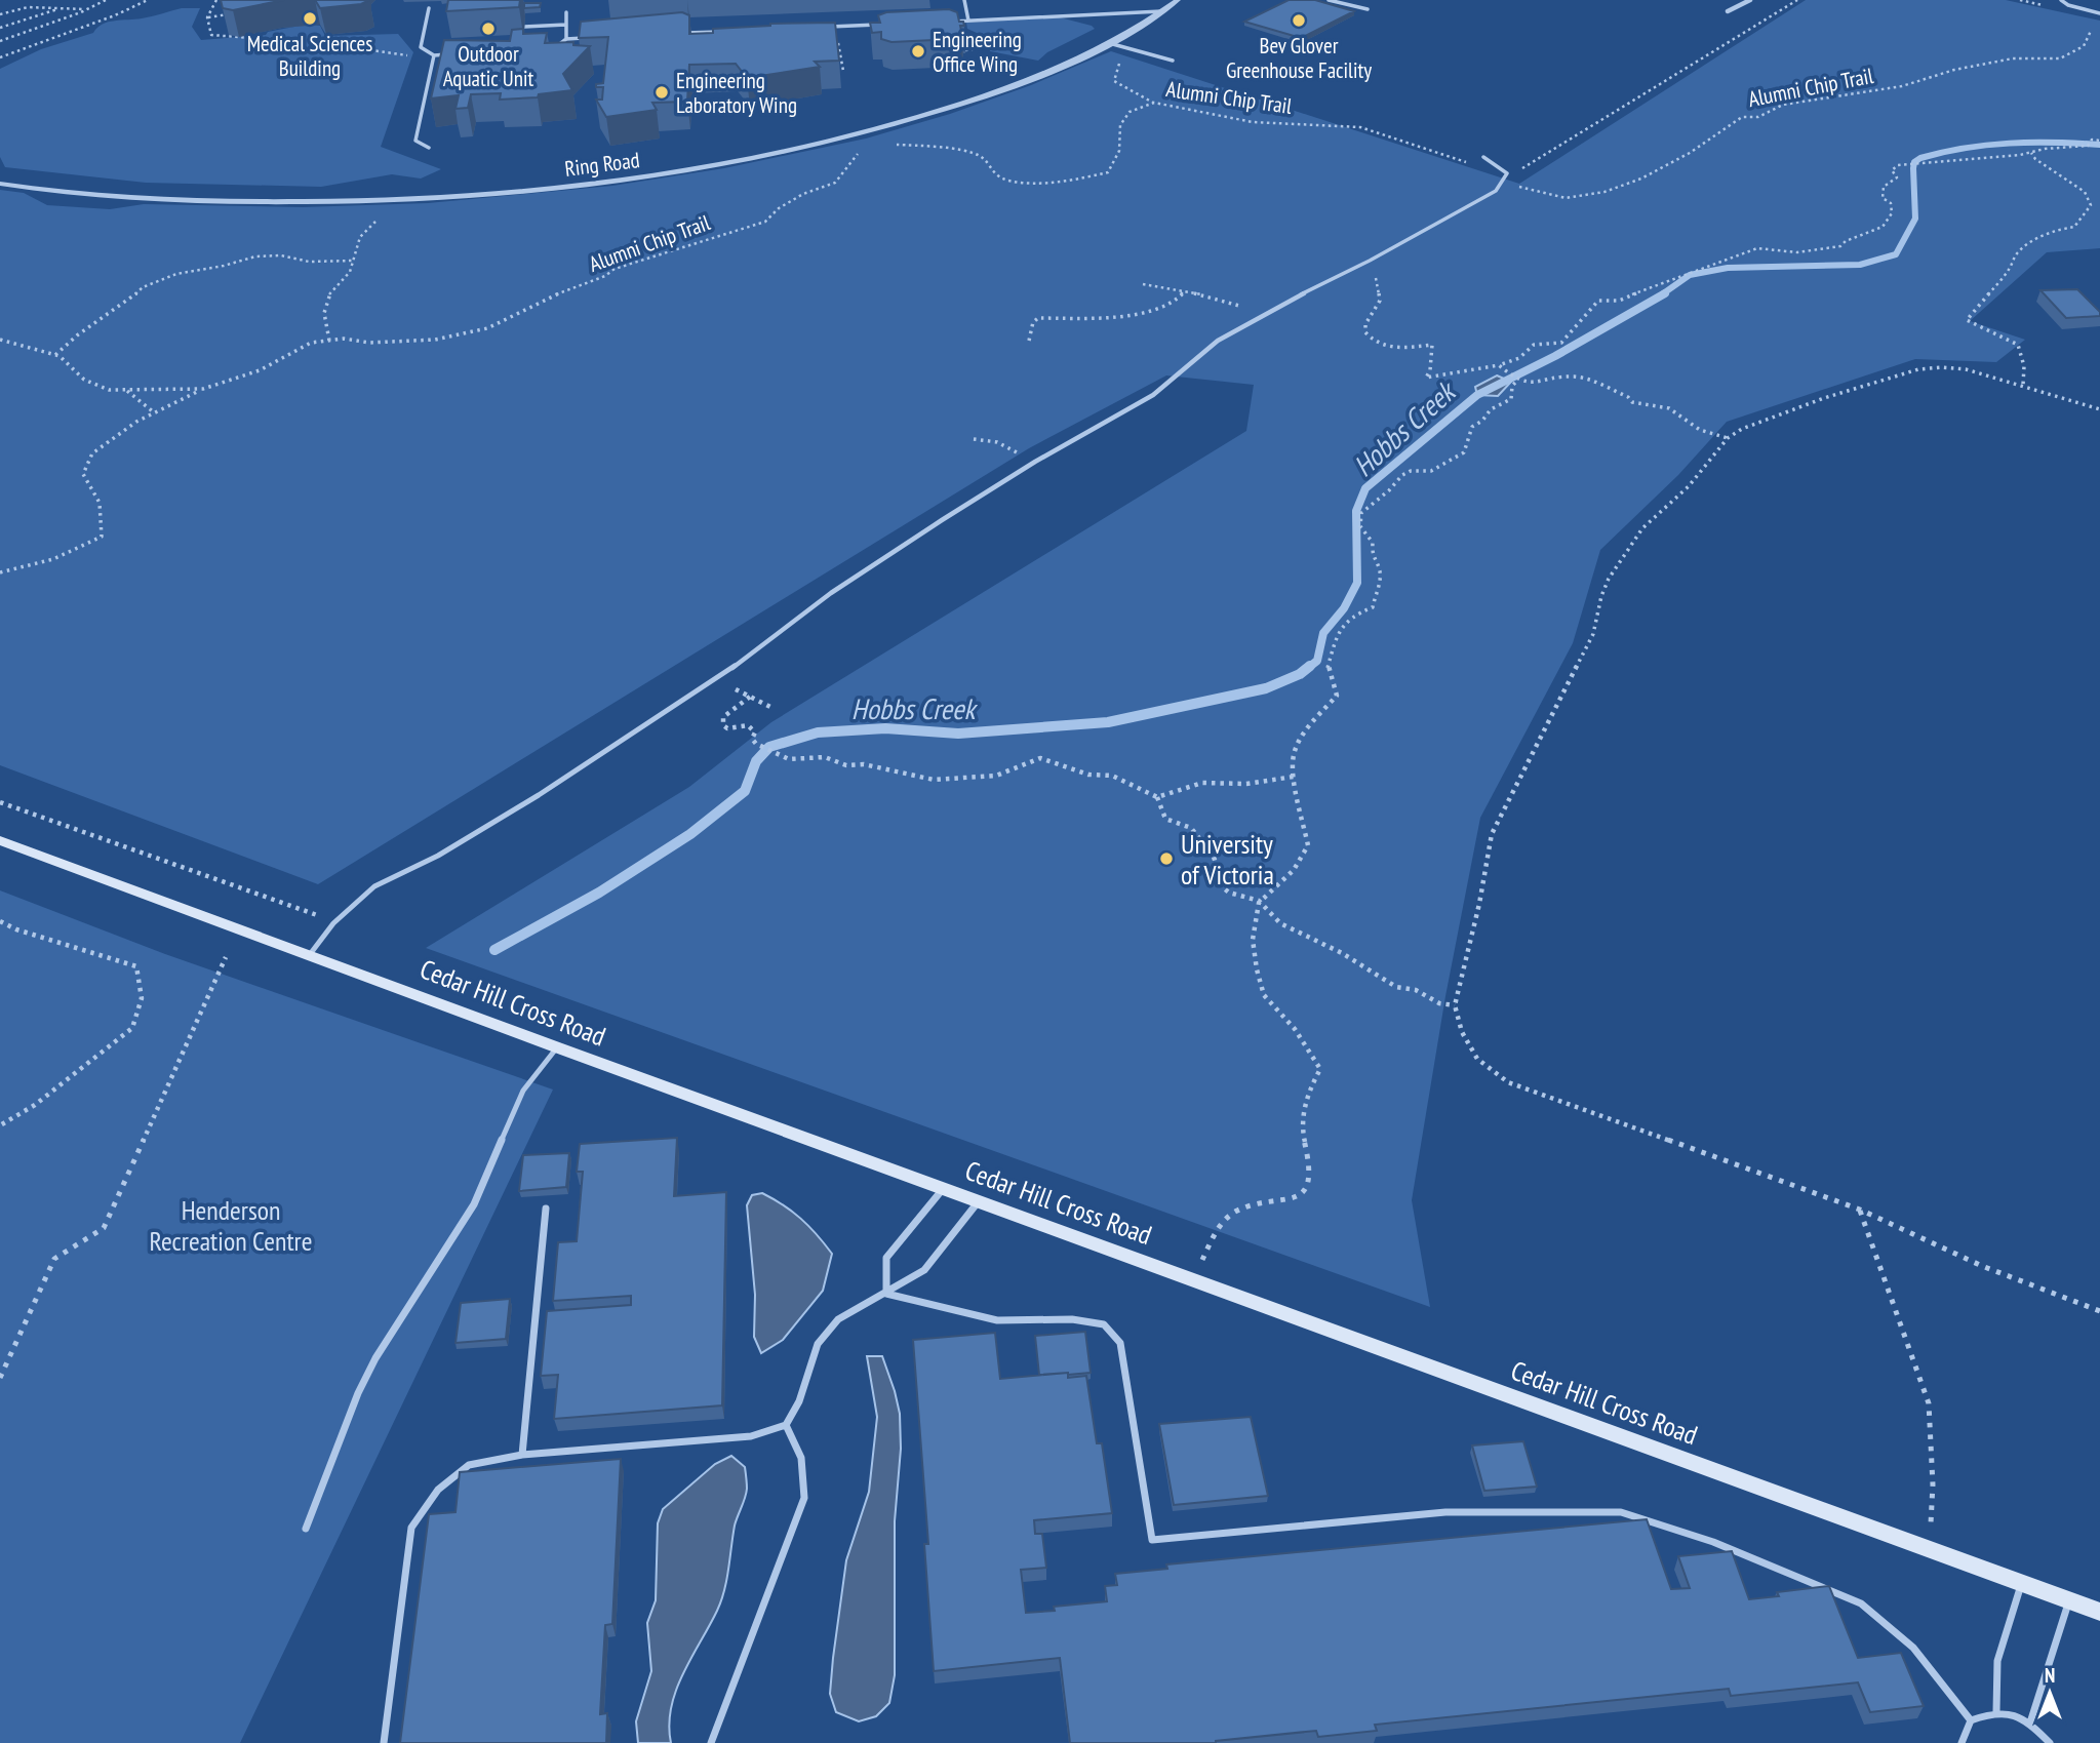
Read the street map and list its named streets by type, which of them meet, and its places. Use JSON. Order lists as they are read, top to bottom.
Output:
{
  "streets": {
    "main road": ["Cedar Hill Cross Road"],
    "street": ["Ring Road"],
    "path": ["Alumni Chip Trail"]
  },
  "water": ["Hobbs Creek"],
  "parks": ["Henderson Recreation Centre"],
  "places": [
    "Medical Sciences Building",
    "Bev Glover Greenhouse Facility",
    "Outdoor Aquatic Unit",
    "Engineering Office Wing",
    "Engineering Laboratory Wing",
    "University of Victoria"
  ],
  "north": "top"
}
